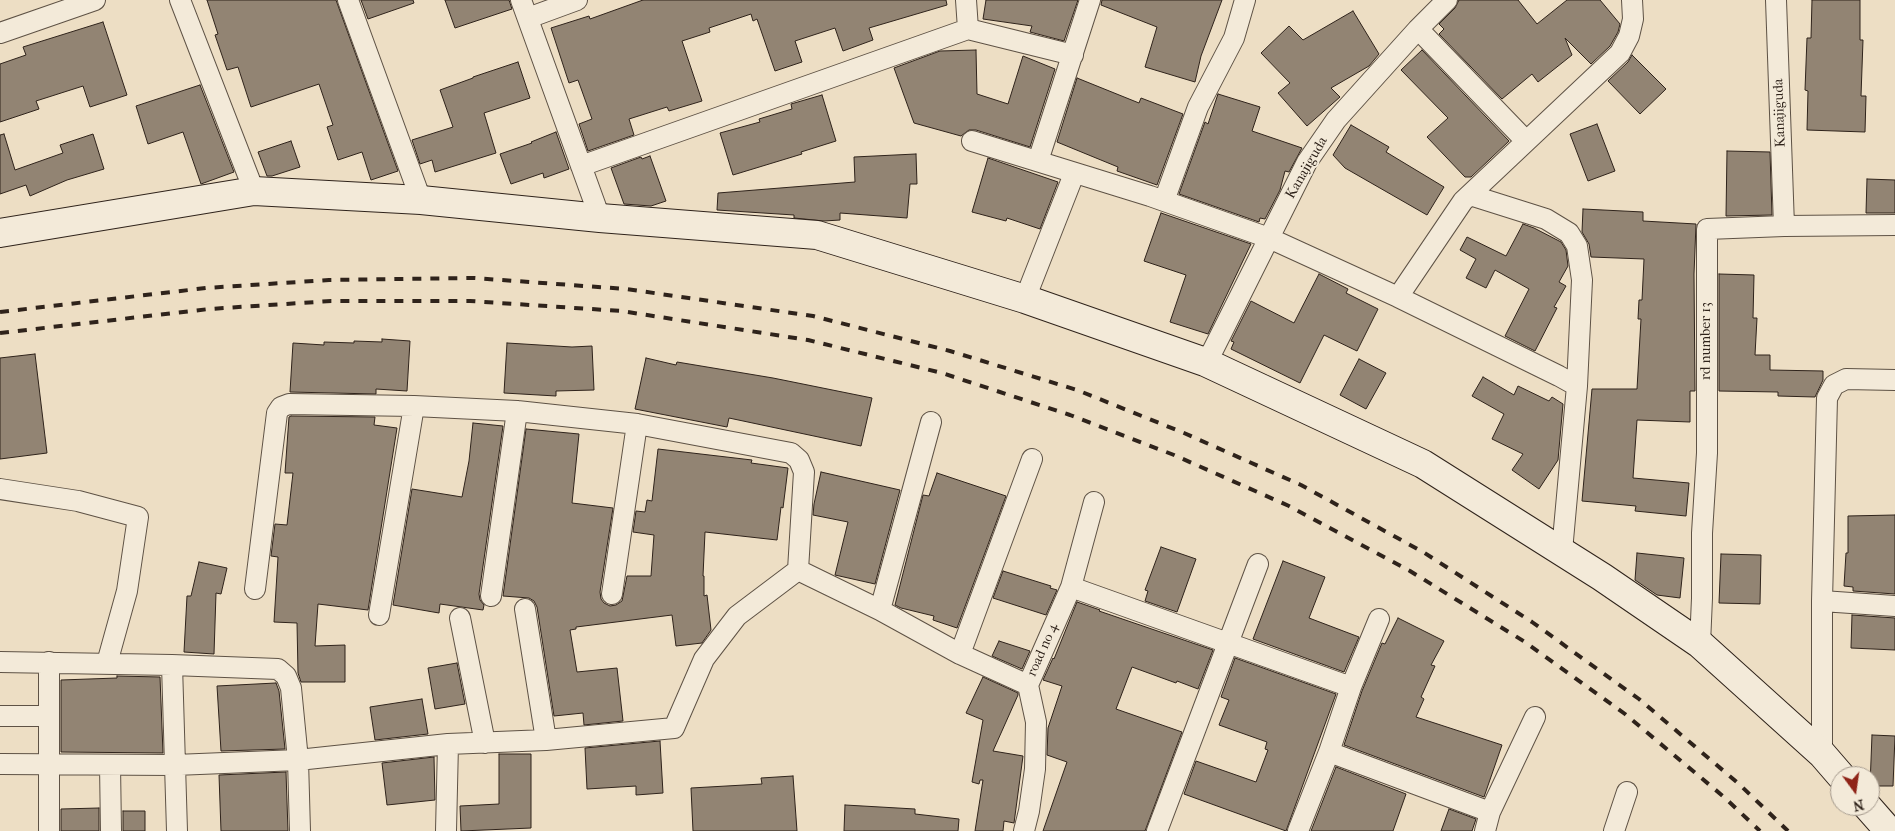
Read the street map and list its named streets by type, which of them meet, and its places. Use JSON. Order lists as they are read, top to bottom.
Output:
{
  "streets": {
    "street": ["Kanajiguda", "rd number 13", "road no 4"]
  },
  "crossings": [
    ["Kanajiguda", "rd number 13"]
  ],
  "north": "bottom"
}
